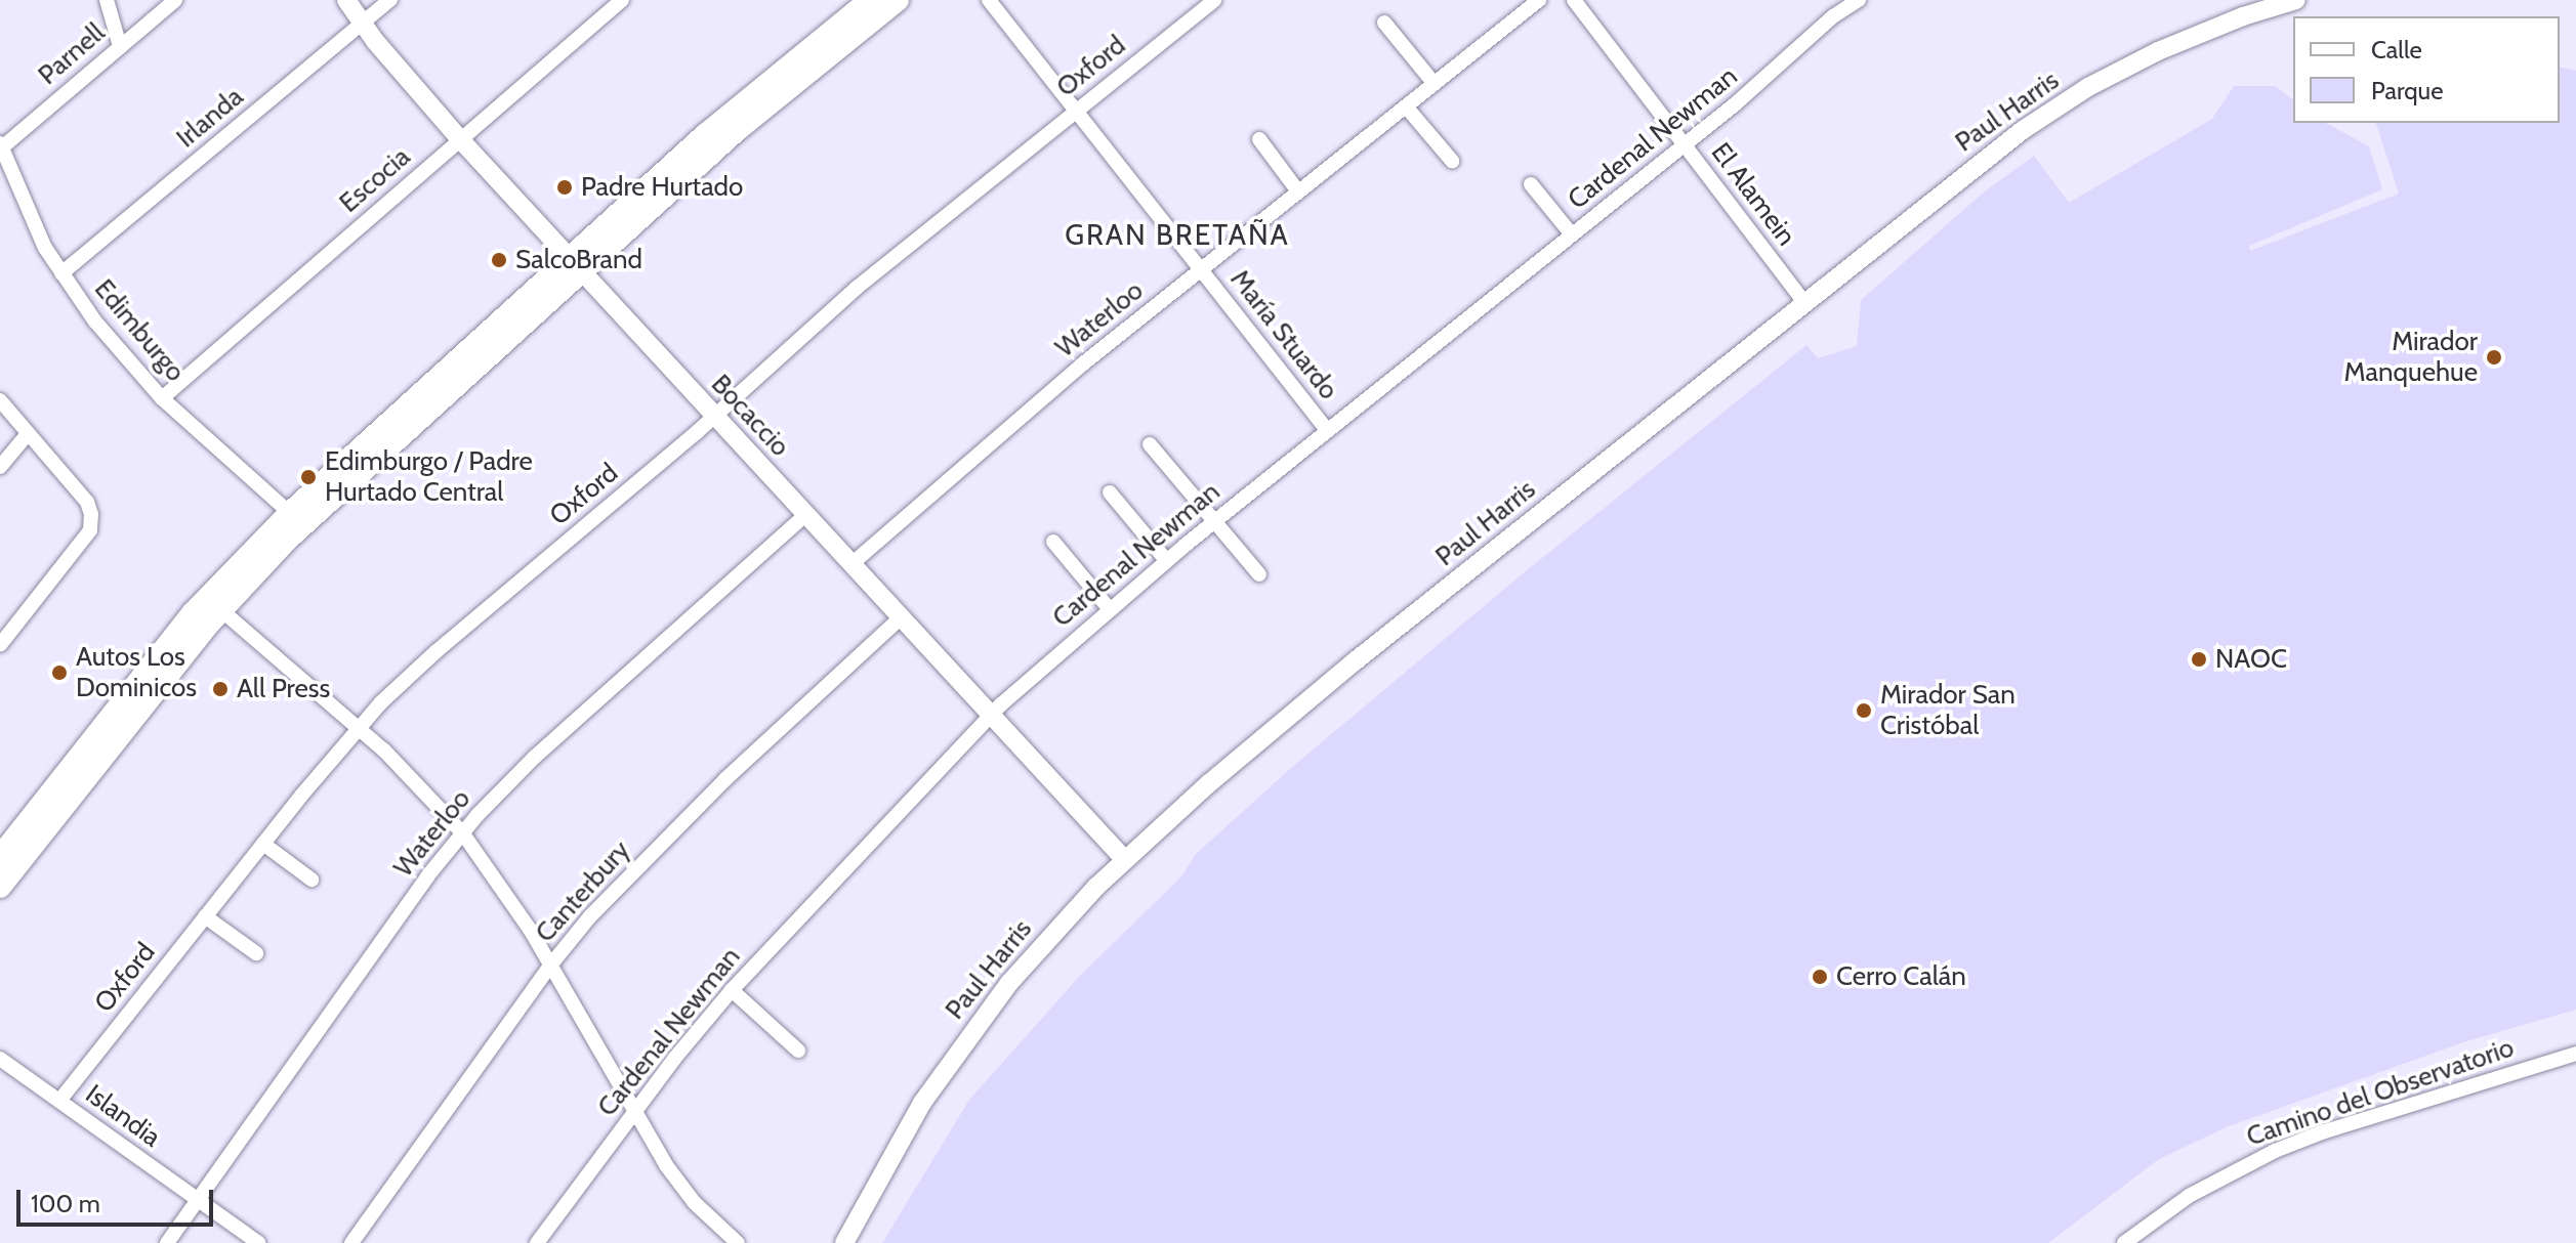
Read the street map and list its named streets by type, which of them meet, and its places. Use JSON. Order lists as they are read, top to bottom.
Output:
{
  "streets": {
    "street": [
      "Parnell",
      "Oxford",
      "Paul Harris",
      "Irlanda",
      "Cardenal Newman",
      "Escocia",
      "El Alamein",
      "Waterloo",
      "Edimburgo",
      "María Stuardo",
      "Bocaccio",
      "Canterbury",
      "Camino del Observatorio",
      "Islandia"
    ]
  },
  "crossings": [
    ["Parnell", "Edimburgo"],
    ["Oxford", "María Stuardo"],
    ["Oxford", "Bocaccio"],
    ["Oxford", "Islandia"],
    ["Paul Harris", "El Alamein"],
    ["Paul Harris", "Bocaccio"],
    ["Irlanda", "Edimburgo"],
    ["Irlanda", "Bocaccio"],
    ["Cardenal Newman", "El Alamein"],
    ["Cardenal Newman", "María Stuardo"],
    ["Cardenal Newman", "Bocaccio"],
    ["Escocia", "Edimburgo"],
    ["Escocia", "Bocaccio"],
    ["Waterloo", "María Stuardo"],
    ["Waterloo", "Bocaccio"],
    ["Waterloo", "Islandia"],
    ["Bocaccio", "Canterbury"]
  ],
  "districts": ["GRAN BRETAÑA"],
  "places": [
    "Padre Hurtado",
    "SalcoBrand",
    "Mirador Manquehue",
    "Edimburgo / Padre Hurtado Central",
    "NAOC",
    "Autos Los Dominicos",
    "All Press",
    "Mirador San Cristóbal",
    "Cerro Calán"
  ],
  "legend": ["Calle", "Parque"],
  "scale_bar": "100 m"
}
